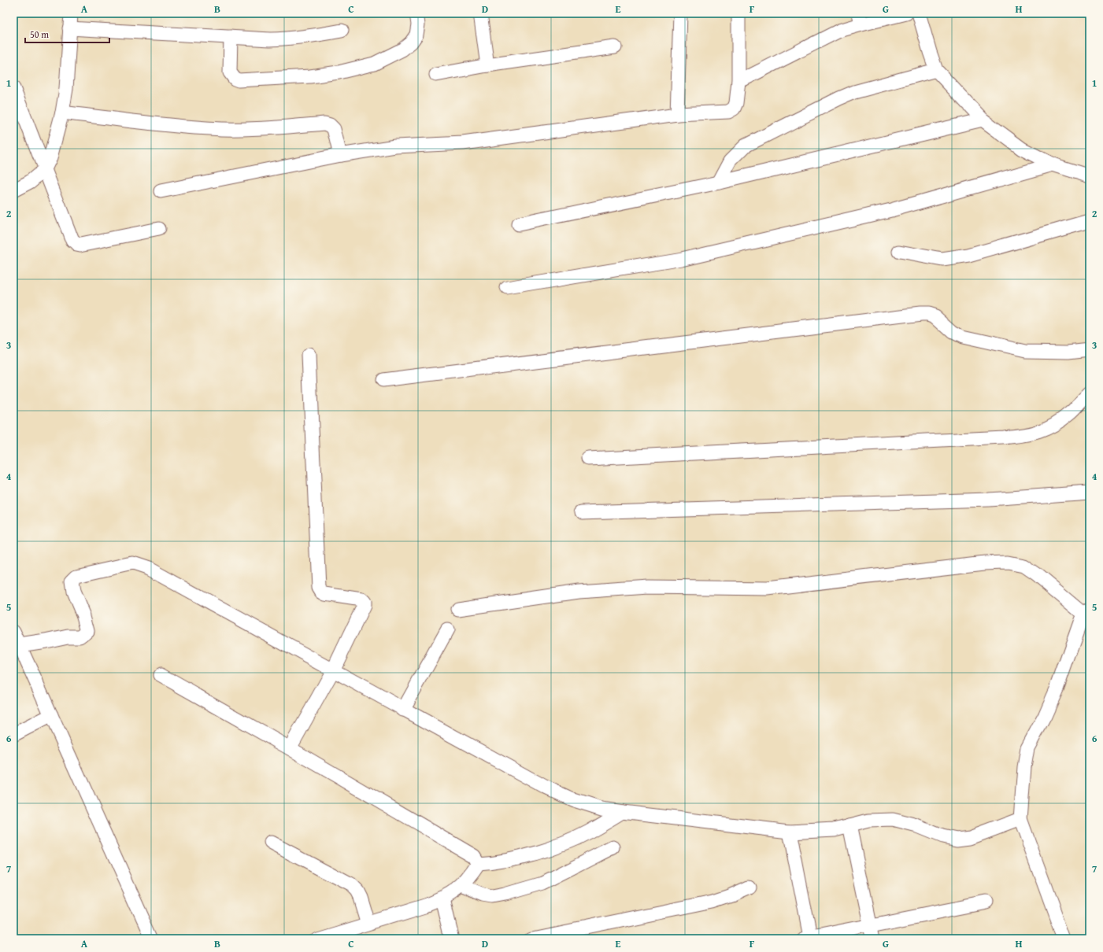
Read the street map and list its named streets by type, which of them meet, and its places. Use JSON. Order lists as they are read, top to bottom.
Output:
{
  "scale_bar": "50 m",
  "grid": {
    "columns": [
      "A",
      "B",
      "C",
      "D",
      "E",
      "F",
      "G",
      "H"
    ],
    "rows": [
      "1",
      "2",
      "3",
      "4",
      "5",
      "6",
      "7"
    ]
  }
}
